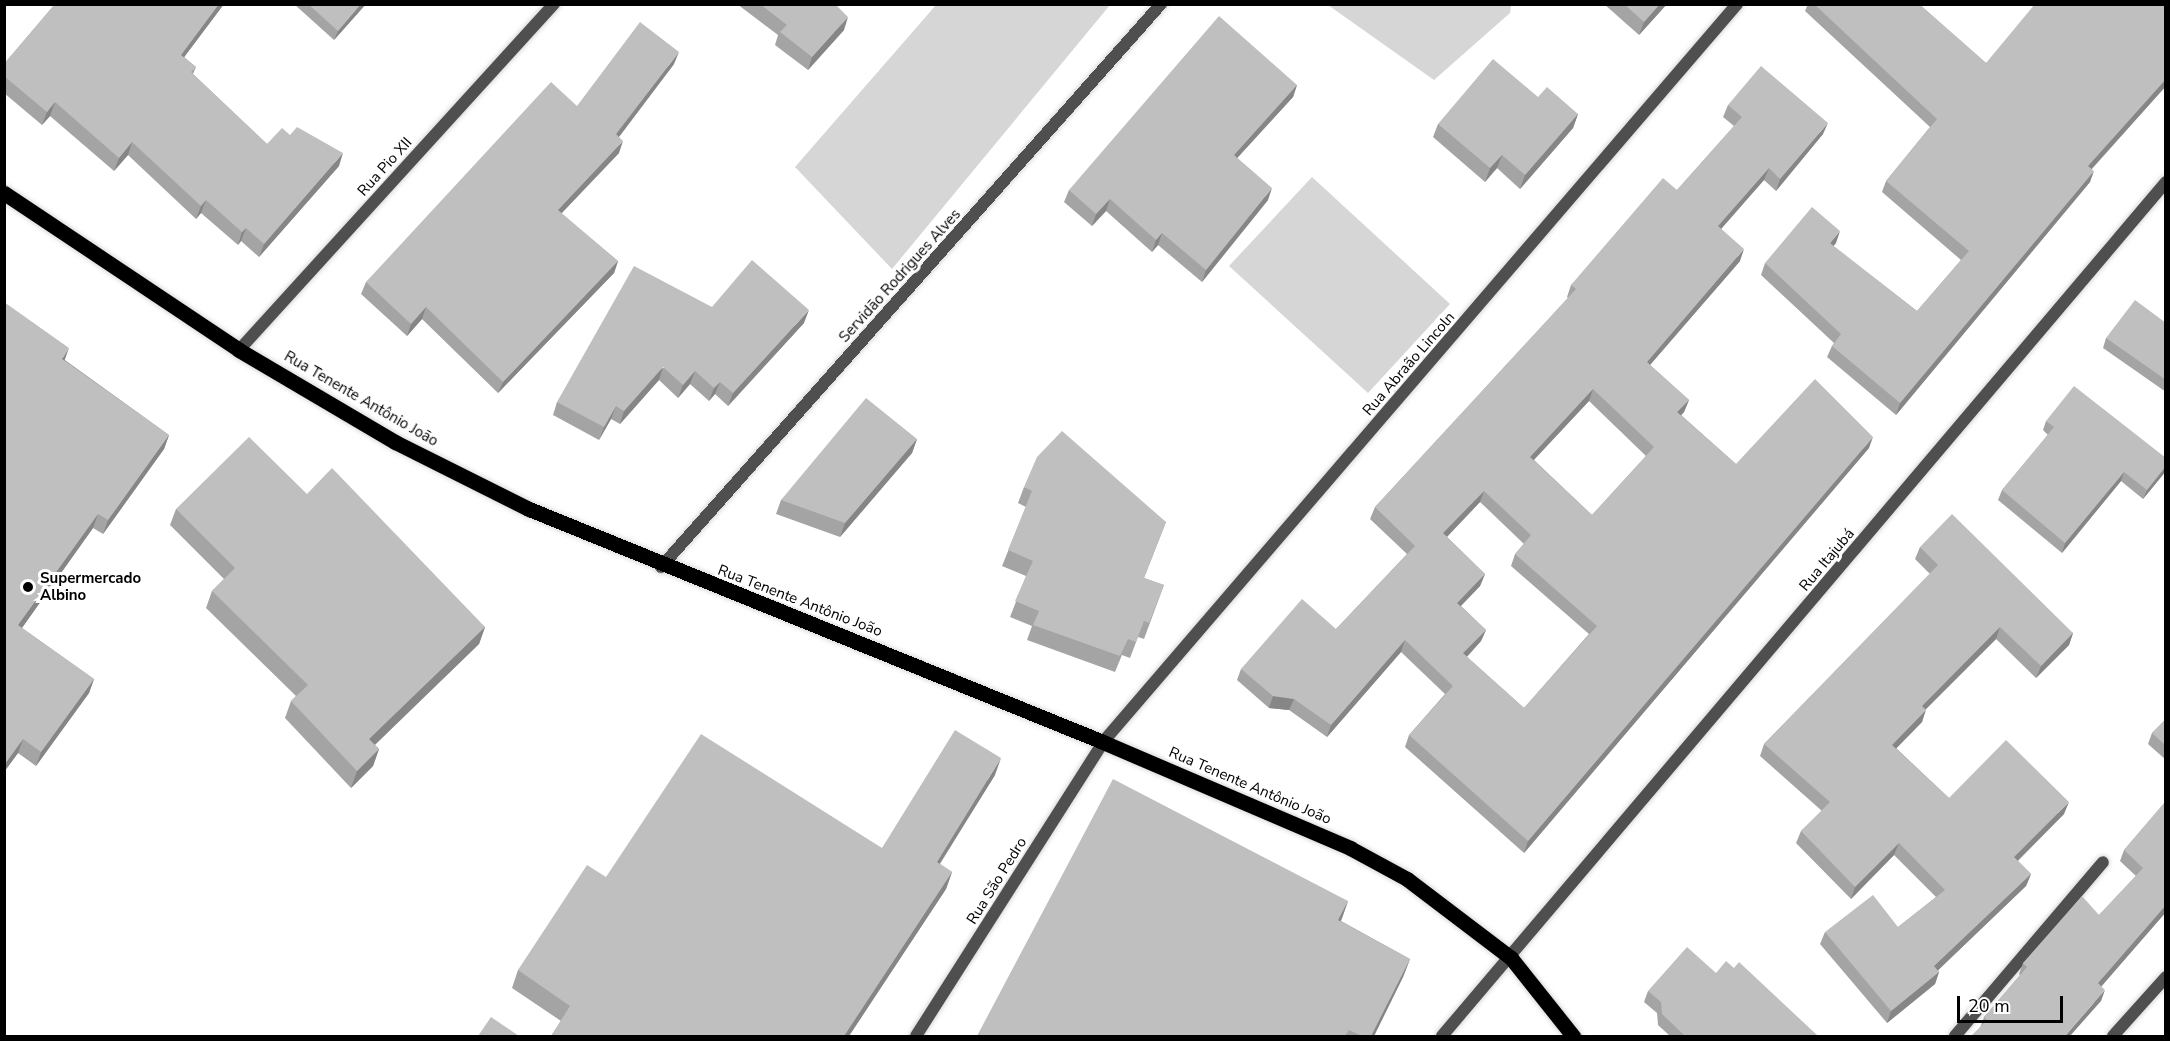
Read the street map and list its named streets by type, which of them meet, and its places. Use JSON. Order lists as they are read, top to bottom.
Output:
{
  "streets": {
    "main road": ["Rua Tenente Antônio João"],
    "street": [
      "Rua Pio XII",
      "Servidão Rodrigues Alves",
      "Rua Abraão Lincoln",
      "Rua Itajubá",
      "Rua São Pedro"
    ]
  },
  "crossings": [
    ["Rua Pio XII", "Rua Tenente Antônio João"],
    ["Servidão Rodrigues Alves", "Rua Tenente Antônio João"],
    ["Rua Abraão Lincoln", "Rua Tenente Antônio João"],
    ["Rua Abraão Lincoln", "Rua São Pedro"],
    ["Rua Tenente Antônio João", "Rua Itajubá"],
    ["Rua Tenente Antônio João", "Rua São Pedro"]
  ],
  "places": ["Supermercado Albino"],
  "scale_bar": "20 m"
}
